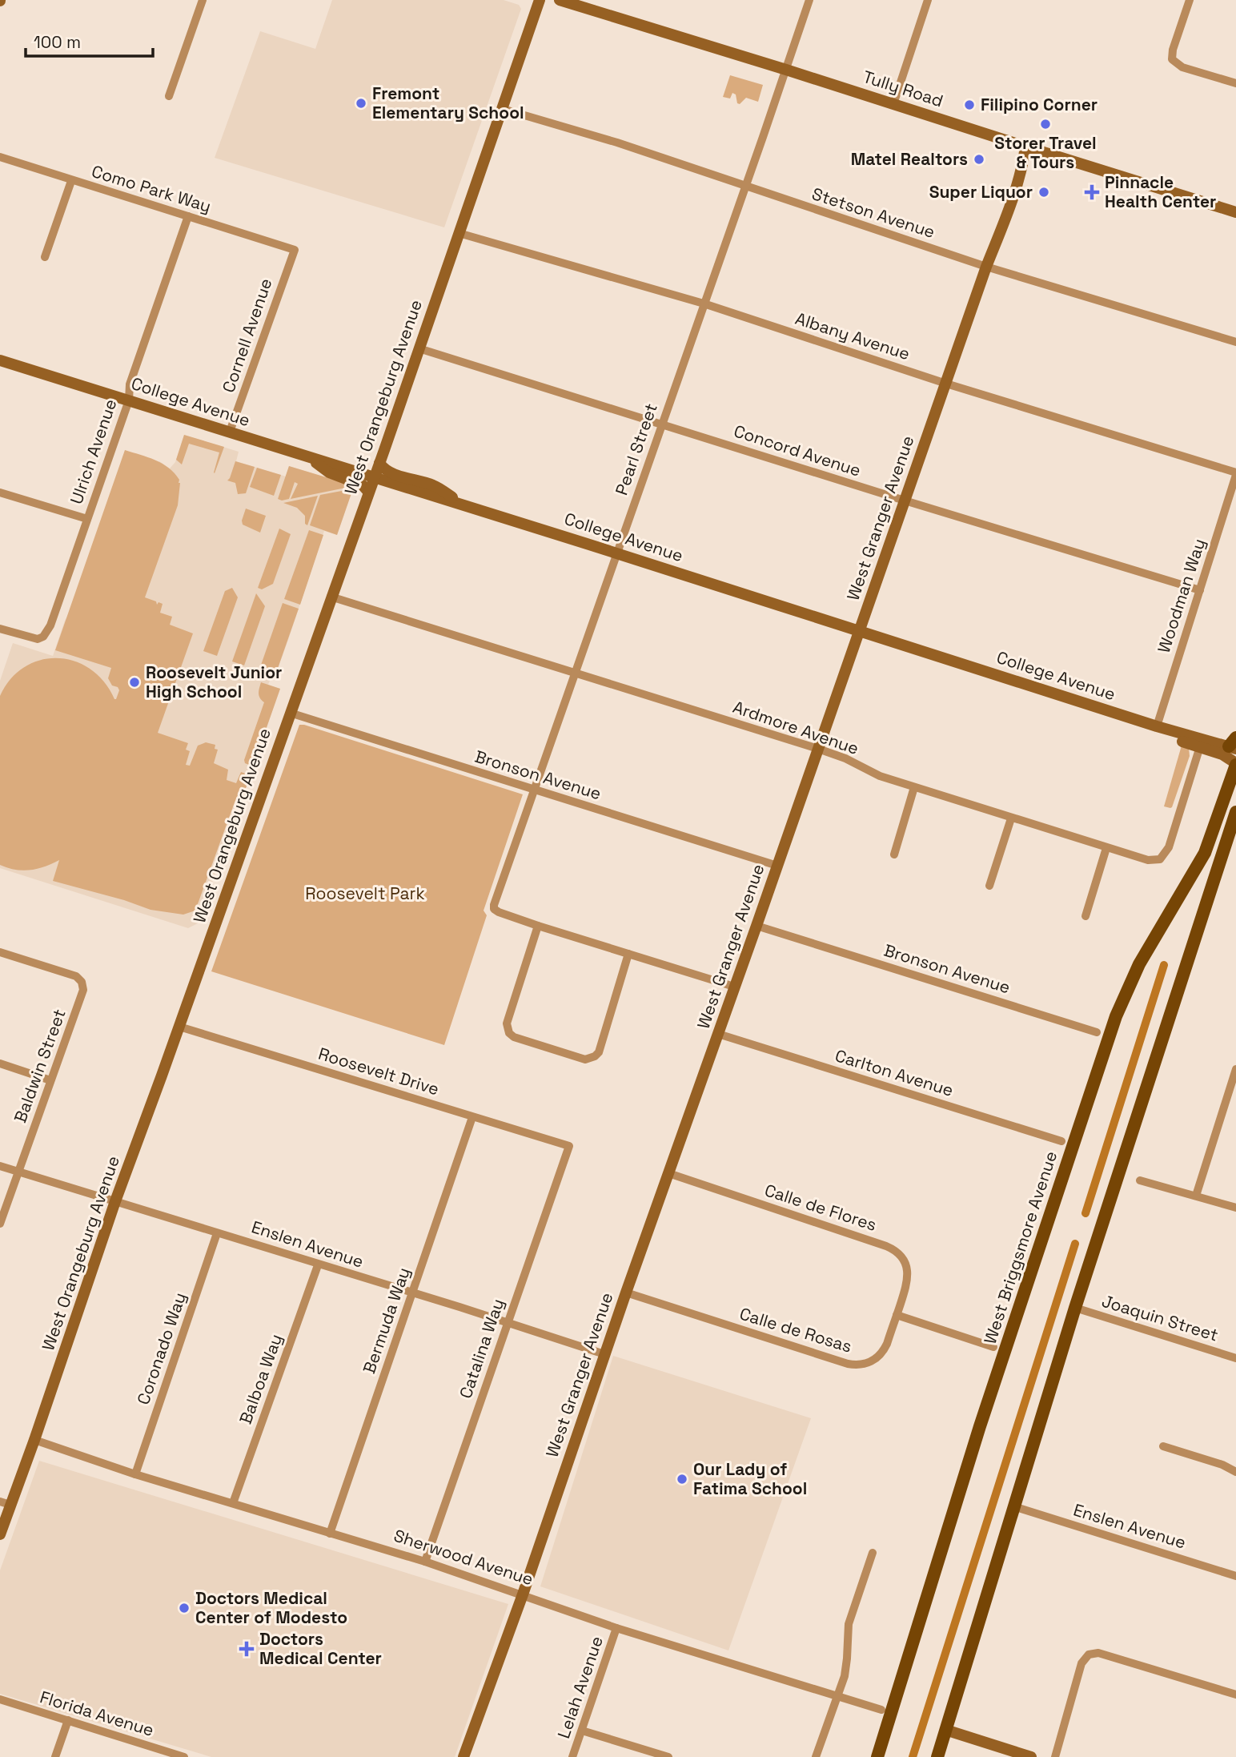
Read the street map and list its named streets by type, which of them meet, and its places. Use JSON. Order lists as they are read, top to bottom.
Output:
{
  "streets": {
    "main road": ["West Briggsmore Avenue"],
    "street": [
      "Tully Road",
      "Como Park Way",
      "Stetson Avenue",
      "Cornell Avenue",
      "Albany Avenue",
      "West Orangeburg Avenue",
      "College Avenue",
      "Pearl Street",
      "Concord Avenue",
      "Ulrich Avenue",
      "West Granger Avenue",
      "Woodman Way",
      "Ardmore Avenue",
      "Bronson Avenue",
      "Baldwin Street",
      "Roosevelt Drive",
      "Carlton Avenue",
      "Calle de Flores",
      "Enslen Avenue",
      "Joaquin Street",
      "Bermuda Way",
      "Calle de Rosas",
      "Coronado Way",
      "Catalina Way",
      "Balboa Way",
      "Sherwood Avenue",
      "Lelah Avenue",
      "Florida Avenue"
    ]
  },
  "crossings": [
    ["Tully Road", "Pearl Street"],
    ["Tully Road", "West Granger Avenue"],
    ["Como Park Way", "Cornell Avenue"],
    ["Como Park Way", "Ulrich Avenue"],
    ["Stetson Avenue", "West Orangeburg Avenue"],
    ["Stetson Avenue", "Pearl Street"],
    ["Stetson Avenue", "West Granger Avenue"],
    ["Cornell Avenue", "College Avenue"],
    ["Albany Avenue", "West Orangeburg Avenue"],
    ["Albany Avenue", "Pearl Street"],
    ["Albany Avenue", "West Granger Avenue"],
    ["Albany Avenue", "Woodman Way"],
    ["West Orangeburg Avenue", "College Avenue"],
    ["West Orangeburg Avenue", "Concord Avenue"],
    ["West Orangeburg Avenue", "Ardmore Avenue"],
    ["West Orangeburg Avenue", "Bronson Avenue"],
    ["West Orangeburg Avenue", "Roosevelt Drive"],
    ["West Orangeburg Avenue", "Enslen Avenue"],
    ["West Orangeburg Avenue", "Sherwood Avenue"],
    ["College Avenue", "Pearl Street"],
    ["College Avenue", "Ulrich Avenue"],
    ["College Avenue", "West Granger Avenue"],
    ["College Avenue", "Woodman Way"],
    ["College Avenue", "Ardmore Avenue"],
    ["Pearl Street", "Concord Avenue"],
    ["Pearl Street", "Ardmore Avenue"],
    ["Pearl Street", "Bronson Avenue"],
    ["Concord Avenue", "West Granger Avenue"],
    ["Concord Avenue", "Woodman Way"],
    ["West Granger Avenue", "Ardmore Avenue"],
    ["West Granger Avenue", "Bronson Avenue"],
    ["West Granger Avenue", "Carlton Avenue"],
    ["West Granger Avenue", "Calle de Flores"],
    ["West Granger Avenue", "Enslen Avenue"],
    ["West Granger Avenue", "Calle de Rosas"],
    ["West Granger Avenue", "Sherwood Avenue"],
    ["Baldwin Street", "Enslen Avenue"],
    ["Roosevelt Drive", "Bermuda Way"],
    ["Roosevelt Drive", "Catalina Way"],
    ["Calle de Flores", "Calle de Rosas"],
    ["Enslen Avenue", "Bermuda Way"],
    ["Enslen Avenue", "Coronado Way"],
    ["Enslen Avenue", "Catalina Way"],
    ["Enslen Avenue", "Balboa Way"],
    ["Bermuda Way", "Sherwood Avenue"],
    ["Coronado Way", "Sherwood Avenue"],
    ["Catalina Way", "Sherwood Avenue"],
    ["Balboa Way", "Sherwood Avenue"],
    ["Sherwood Avenue", "Lelah Avenue"]
  ],
  "parks": ["Roosevelt Park"],
  "places": {
    "other": [
      "Fremont Elementary School",
      "Filipino Corner",
      "Storer Travel & Tours",
      "Matel Realtors",
      "Super Liquor",
      "Roosevelt Junior High School",
      "Our Lady of Fatima School",
      "Doctors Medical Center of Modesto"
    ],
    "health": ["Pinnacle Health Center", "Doctors Medical Center"]
  },
  "scale_bar": "100 m"
}
